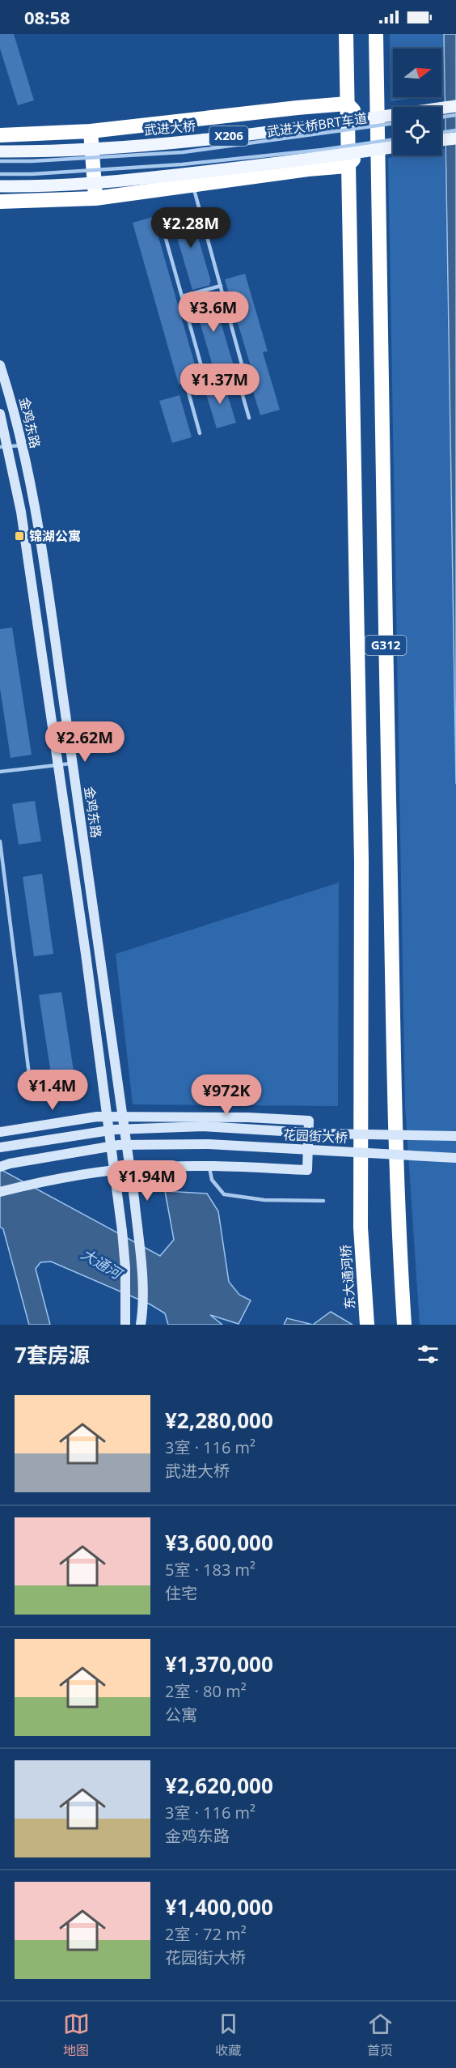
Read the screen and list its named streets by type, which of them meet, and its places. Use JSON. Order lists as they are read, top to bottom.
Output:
{
  "streets": {
    "highway": ["G312", "东大通河桥"],
    "main road": ["武进大桥", "X206"],
    "street": ["金鸡东路", "花园街大桥"],
    "lane": ["武进大桥BRT车道"]
  },
  "crossings": [
    ["G312", "东大通河桥"]
  ],
  "water": ["大通河"],
  "places": {
    "transit": ["锦湖公寓"]
  },
  "north": "right",
  "page": {
    "status": "08:58",
    "price": [
      "¥2.28M",
      "¥3.6M",
      "¥1.37M",
      "¥2.62M",
      "¥1.4M",
      "¥972K",
      "¥1.94M"
    ],
    "heading": "7套房源",
    "list": [
      {
        "name": "¥2,280,000",
        "note": "3室 · 116 m² · 武进大桥"
      },
      {
        "name": "¥3,600,000",
        "note": "5室 · 183 m² · 住宅"
      },
      {
        "name": "¥1,370,000",
        "note": "2室 · 80 m² · 公寓"
      },
      {
        "name": "¥2,620,000",
        "note": "3室 · 116 m² · 金鸡东路"
      },
      {
        "name": "¥1,400,000",
        "note": "2室 · 72 m² · 花园街大桥"
      }
    ],
    "tabs": ["地图", "收藏", "首页"]
  }
}
